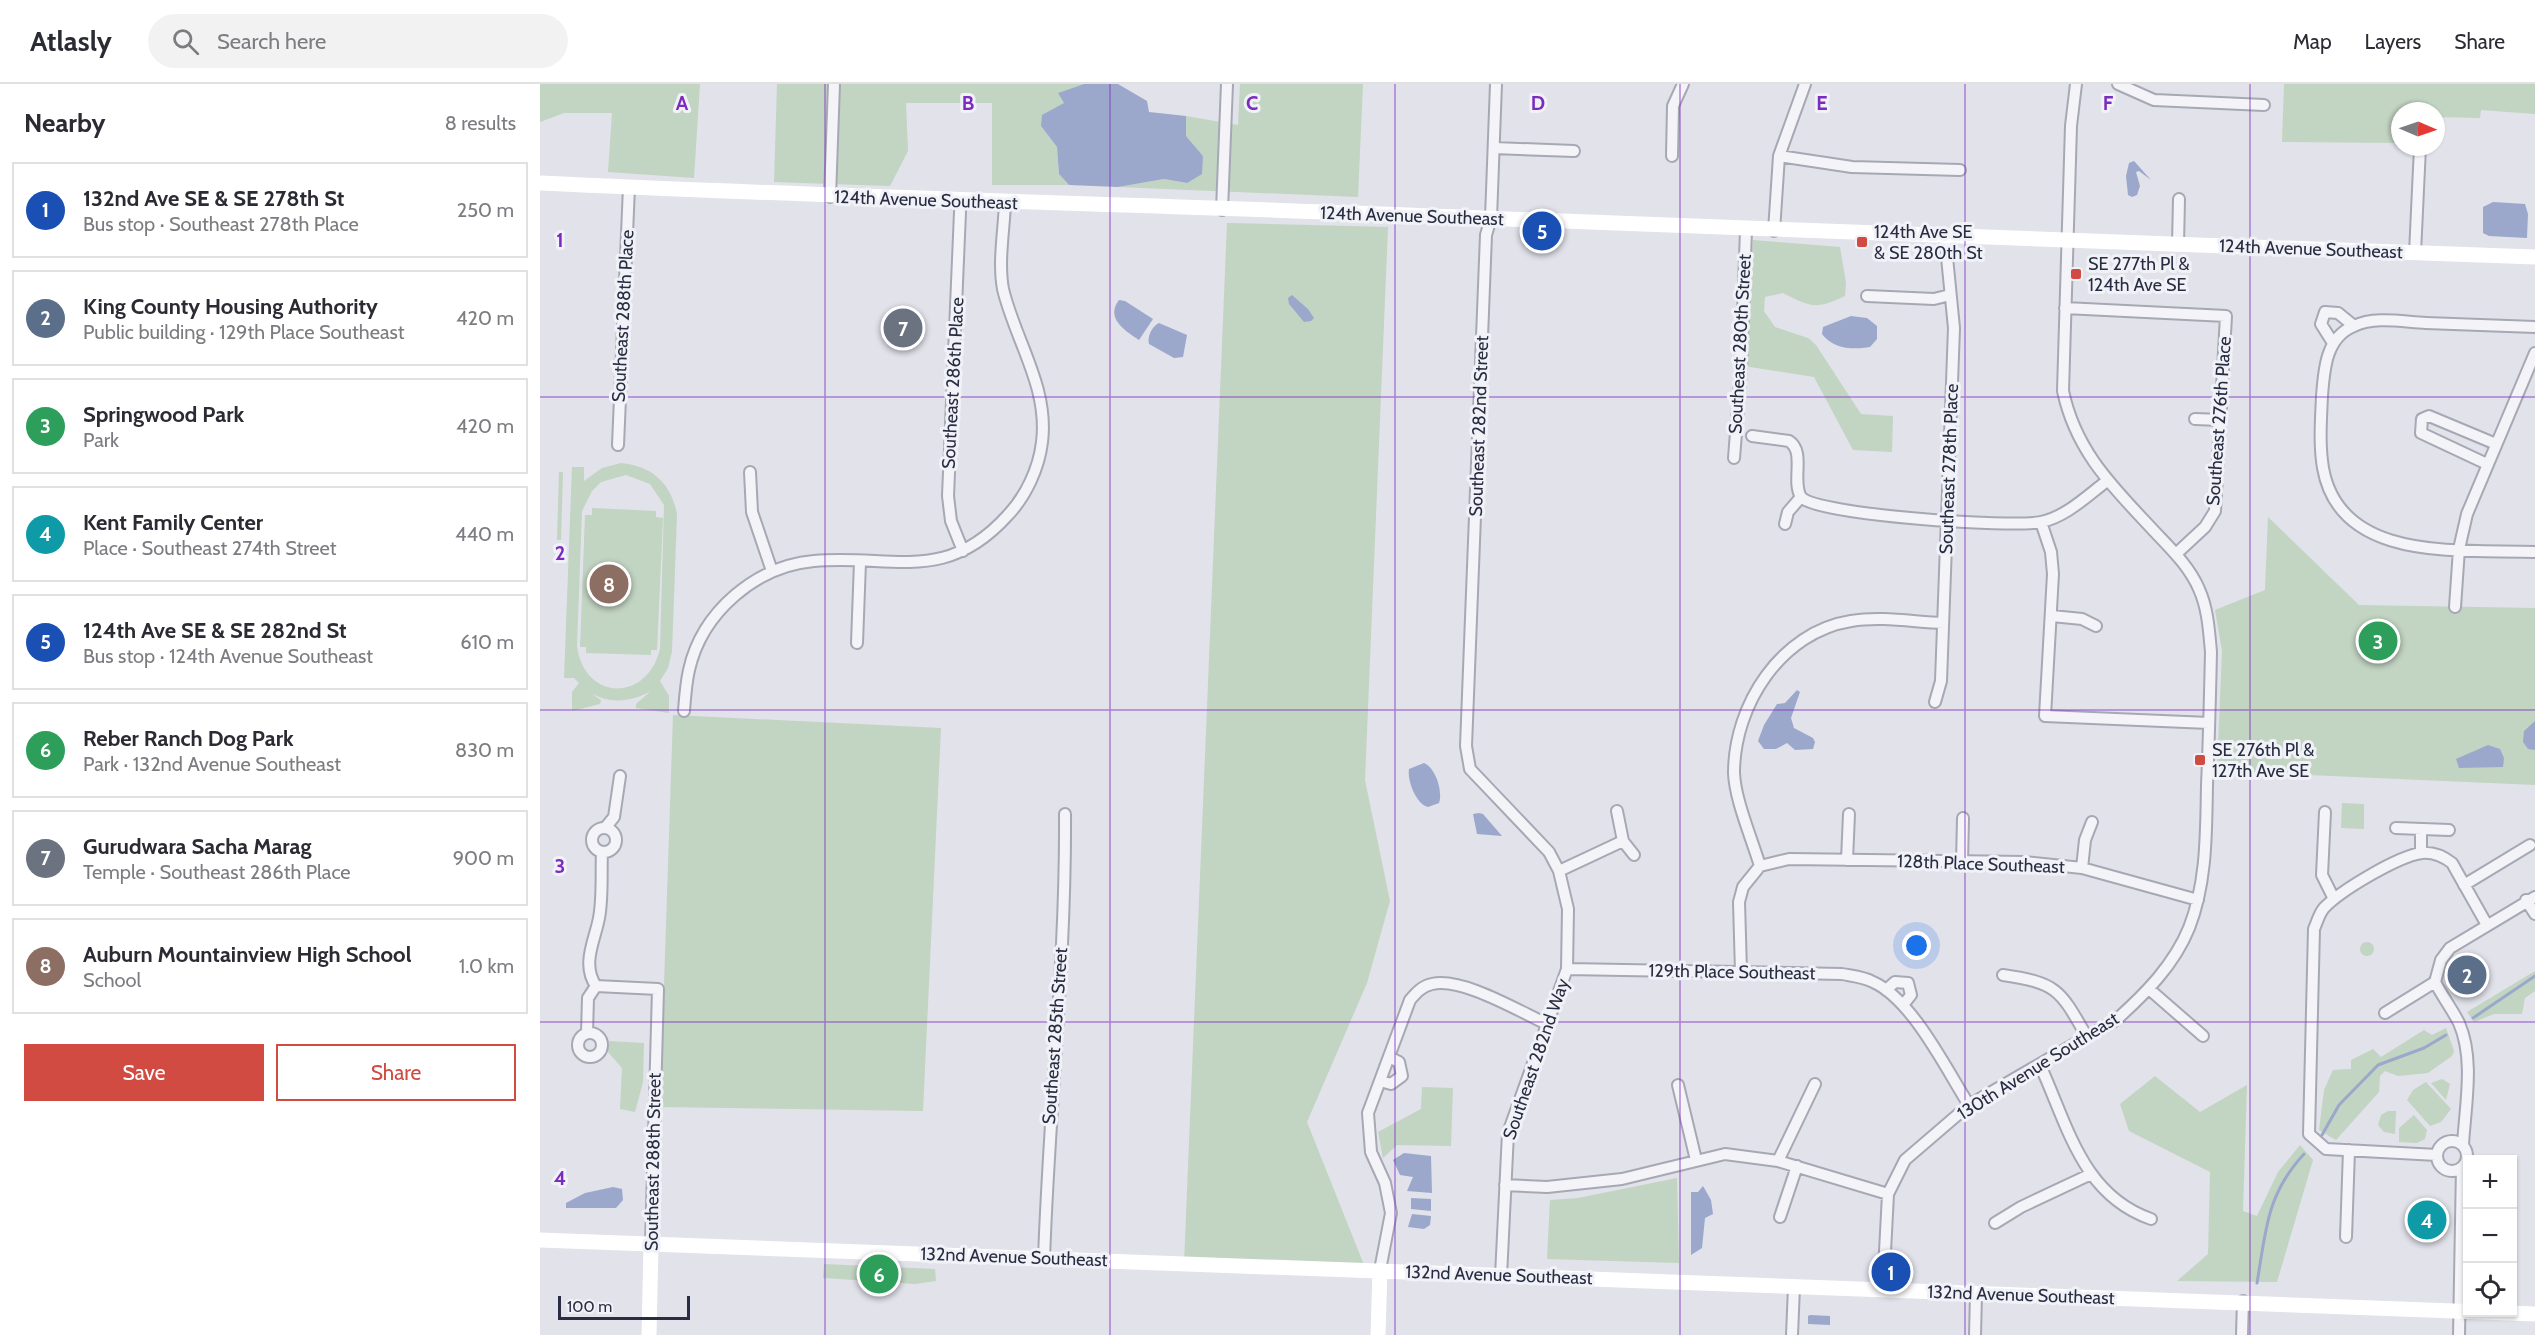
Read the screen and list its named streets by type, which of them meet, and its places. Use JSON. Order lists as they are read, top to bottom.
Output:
{
  "streets": {
    "street": [
      "124th Avenue Southeast",
      "Southeast 288th Place",
      "Southeast 280th Street",
      "Southeast 286th Place",
      "Southeast 276th Place",
      "Southeast 282nd Street",
      "Southeast 278th Place",
      "128th Place Southeast",
      "129th Place Southeast",
      "Southeast 285th Street",
      "Southeast 282nd Way",
      "130th Avenue Southeast",
      "Southeast 288th Street",
      "132nd Avenue Southeast"
    ]
  },
  "crossings": [
    ["124th Avenue Southeast", "Southeast 288th Place"],
    ["124th Avenue Southeast", "Southeast 280th Street"],
    ["124th Avenue Southeast", "Southeast 282nd Street"],
    ["124th Avenue Southeast", "Southeast 278th Place"],
    ["Southeast 282nd Street", "Southeast 282nd Way"],
    ["128th Place Southeast", "130th Avenue Southeast"],
    ["129th Place Southeast", "Southeast 282nd Way"],
    ["Southeast 285th Street", "132nd Avenue Southeast"],
    ["Southeast 282nd Way", "132nd Avenue Southeast"],
    ["Southeast 288th Street", "132nd Avenue Southeast"]
  ],
  "places": {
    "transit": ["124th Ave SE & SE 280th St", "SE 277th Pl & 124th Ave SE", "SE 276th Pl & 127th Ave SE"]
  },
  "scale_bar": "100 m",
  "north": "right",
  "page": {
    "header": "Atlasly",
    "search": "Search here",
    "nav": ["Map", "Layers", "Share"],
    "heading": ["Nearby", "8 results"],
    "list": [
      {
        "mark": "1",
        "name": "132nd Ave SE & SE 278th St",
        "note": "Bus stop · Southeast 278th Place",
        "value": "250 m"
      },
      {
        "mark": "2",
        "name": "King County Housing Authority",
        "note": "Public building · 129th Place Southeast",
        "value": "420 m"
      },
      {
        "mark": "3",
        "name": "Springwood Park",
        "note": "Park",
        "value": "420 m"
      },
      {
        "mark": "4",
        "name": "Kent Family Center",
        "note": "Place · Southeast 274th Street",
        "value": "440 m"
      },
      {
        "mark": "5",
        "name": "124th Ave SE & SE 282nd St",
        "note": "Bus stop · 124th Avenue Southeast",
        "value": "610 m"
      },
      {
        "mark": "6",
        "name": "Reber Ranch Dog Park",
        "note": "Park · 132nd Avenue Southeast",
        "value": "830 m"
      },
      {
        "mark": "7",
        "name": "Gurudwara Sacha Marag",
        "note": "Temple · Southeast 286th Place",
        "value": "900 m"
      },
      {
        "mark": "8",
        "name": "Auburn Mountainview High School",
        "note": "School",
        "value": "1.0 km"
      }
    ],
    "pins": [
      "5",
      "7",
      "8",
      "3",
      "2",
      "4",
      "1",
      "6"
    ],
    "buttons": ["Save", "Share"],
    "map_buttons": ["+", "−"],
    "scale": "100 m"
  },
  "grid": {
    "columns": [
      "A",
      "B",
      "C",
      "D",
      "E",
      "F"
    ],
    "rows": [
      "1",
      "2",
      "3",
      "4"
    ]
  }
}
